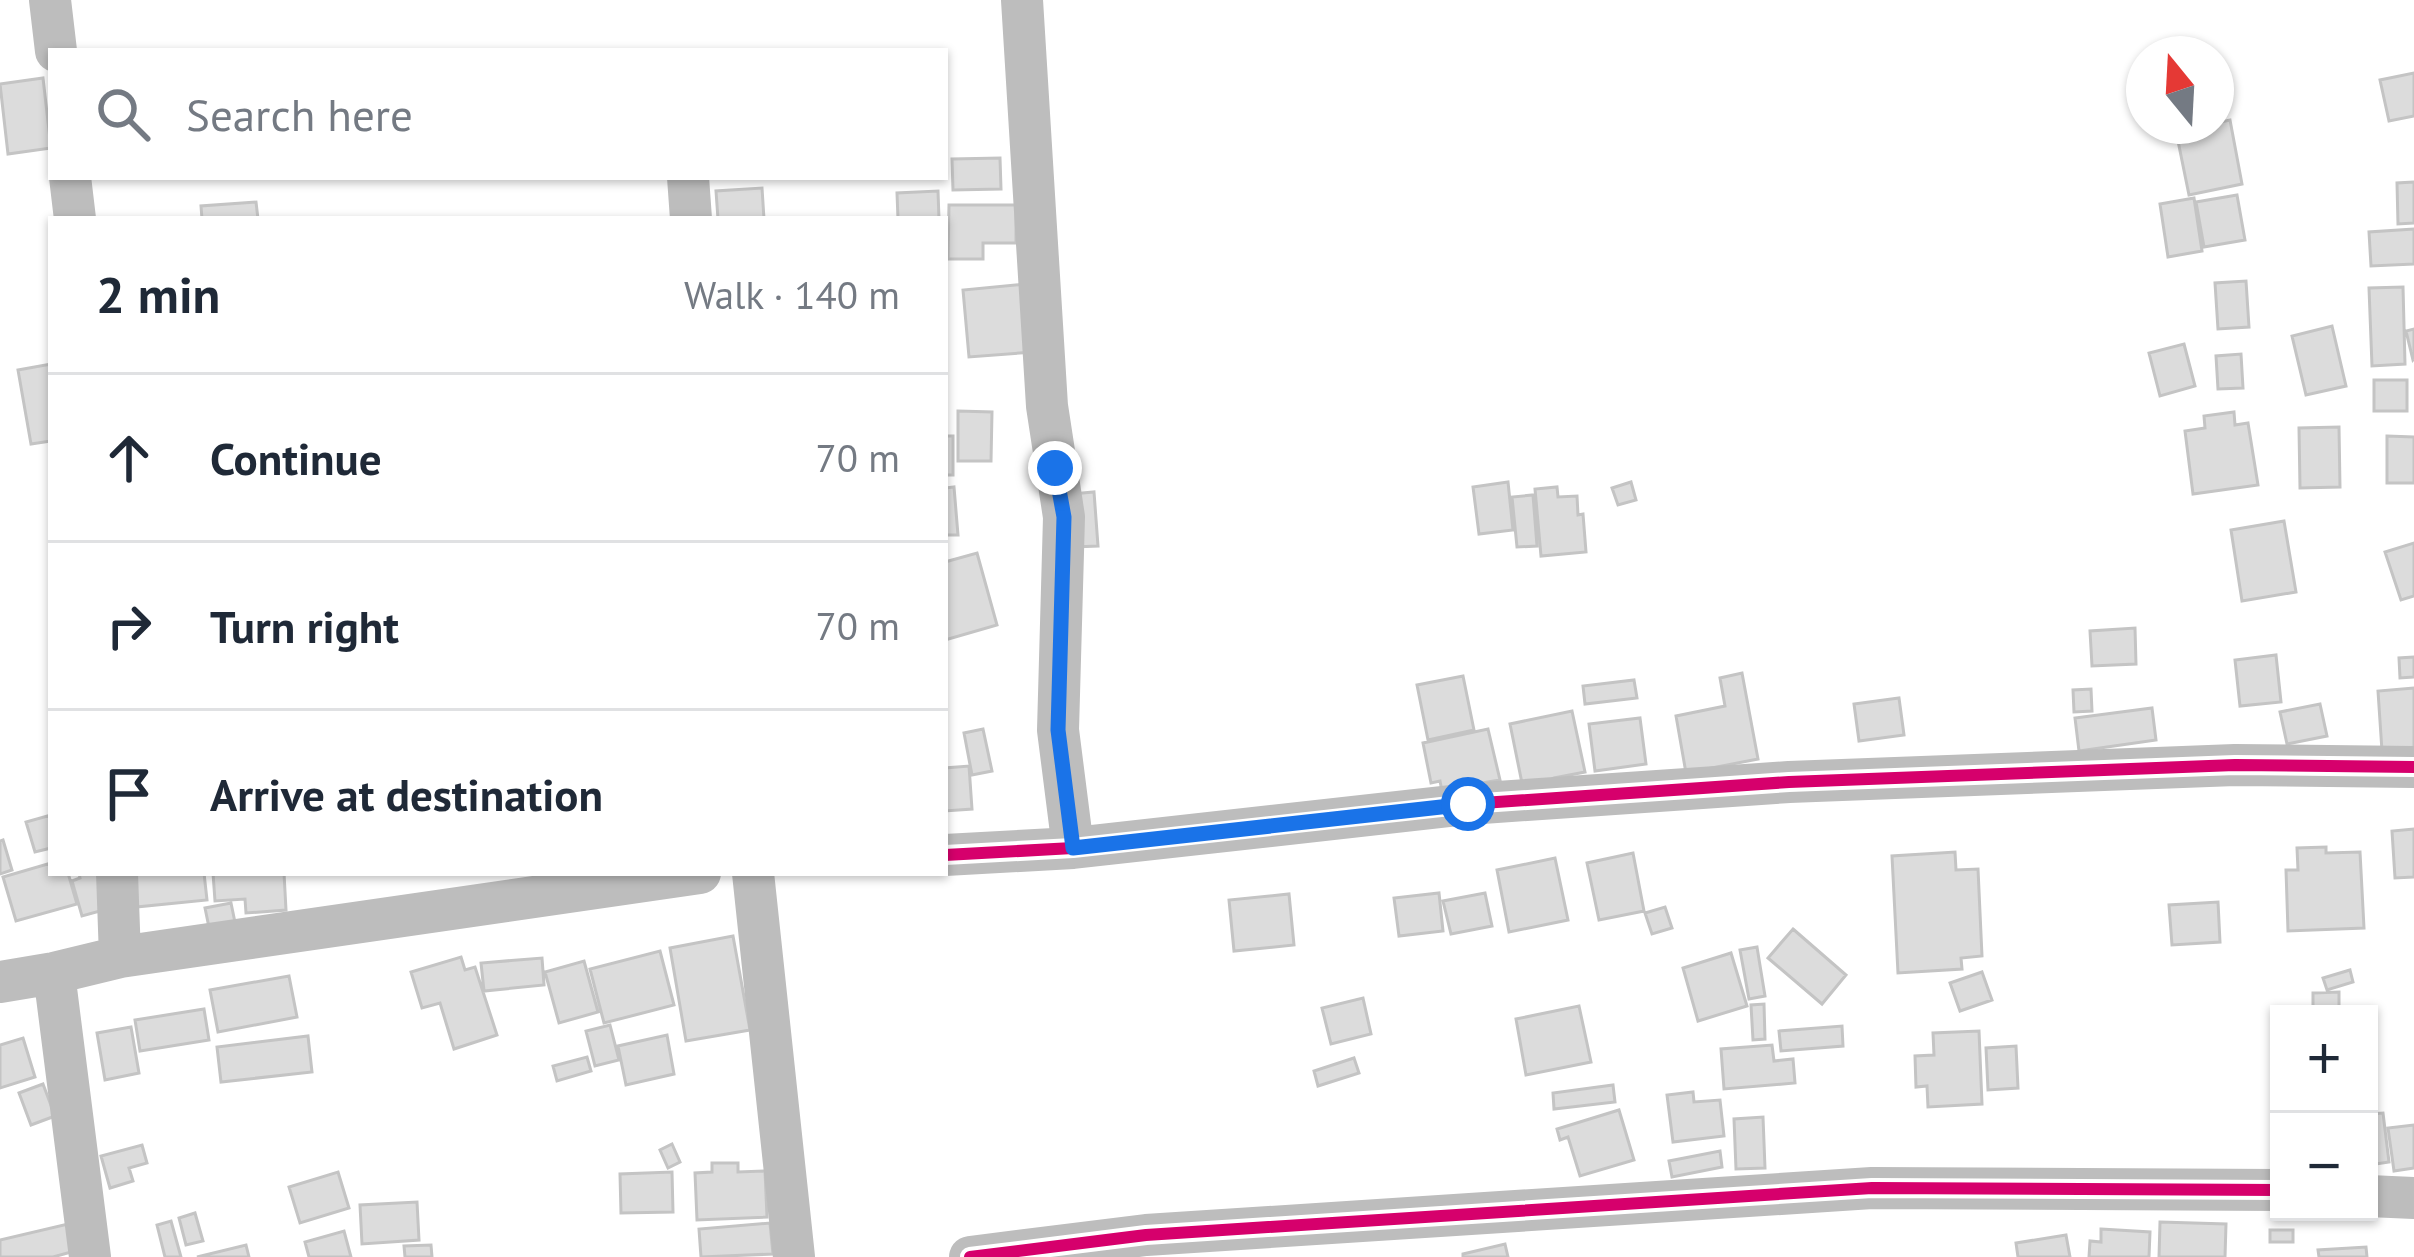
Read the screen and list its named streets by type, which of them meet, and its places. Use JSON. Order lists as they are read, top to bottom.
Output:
{
  "north": "top",
  "page": {
    "search": "Search here",
    "heading": ["2 min", "Walk · 140 m"],
    "list": [
      ["Continue", "70 m"],
      ["Turn right", "70 m"],
      "Arrive at destination"
    ],
    "map_buttons": ["+", "−"]
  }
}
